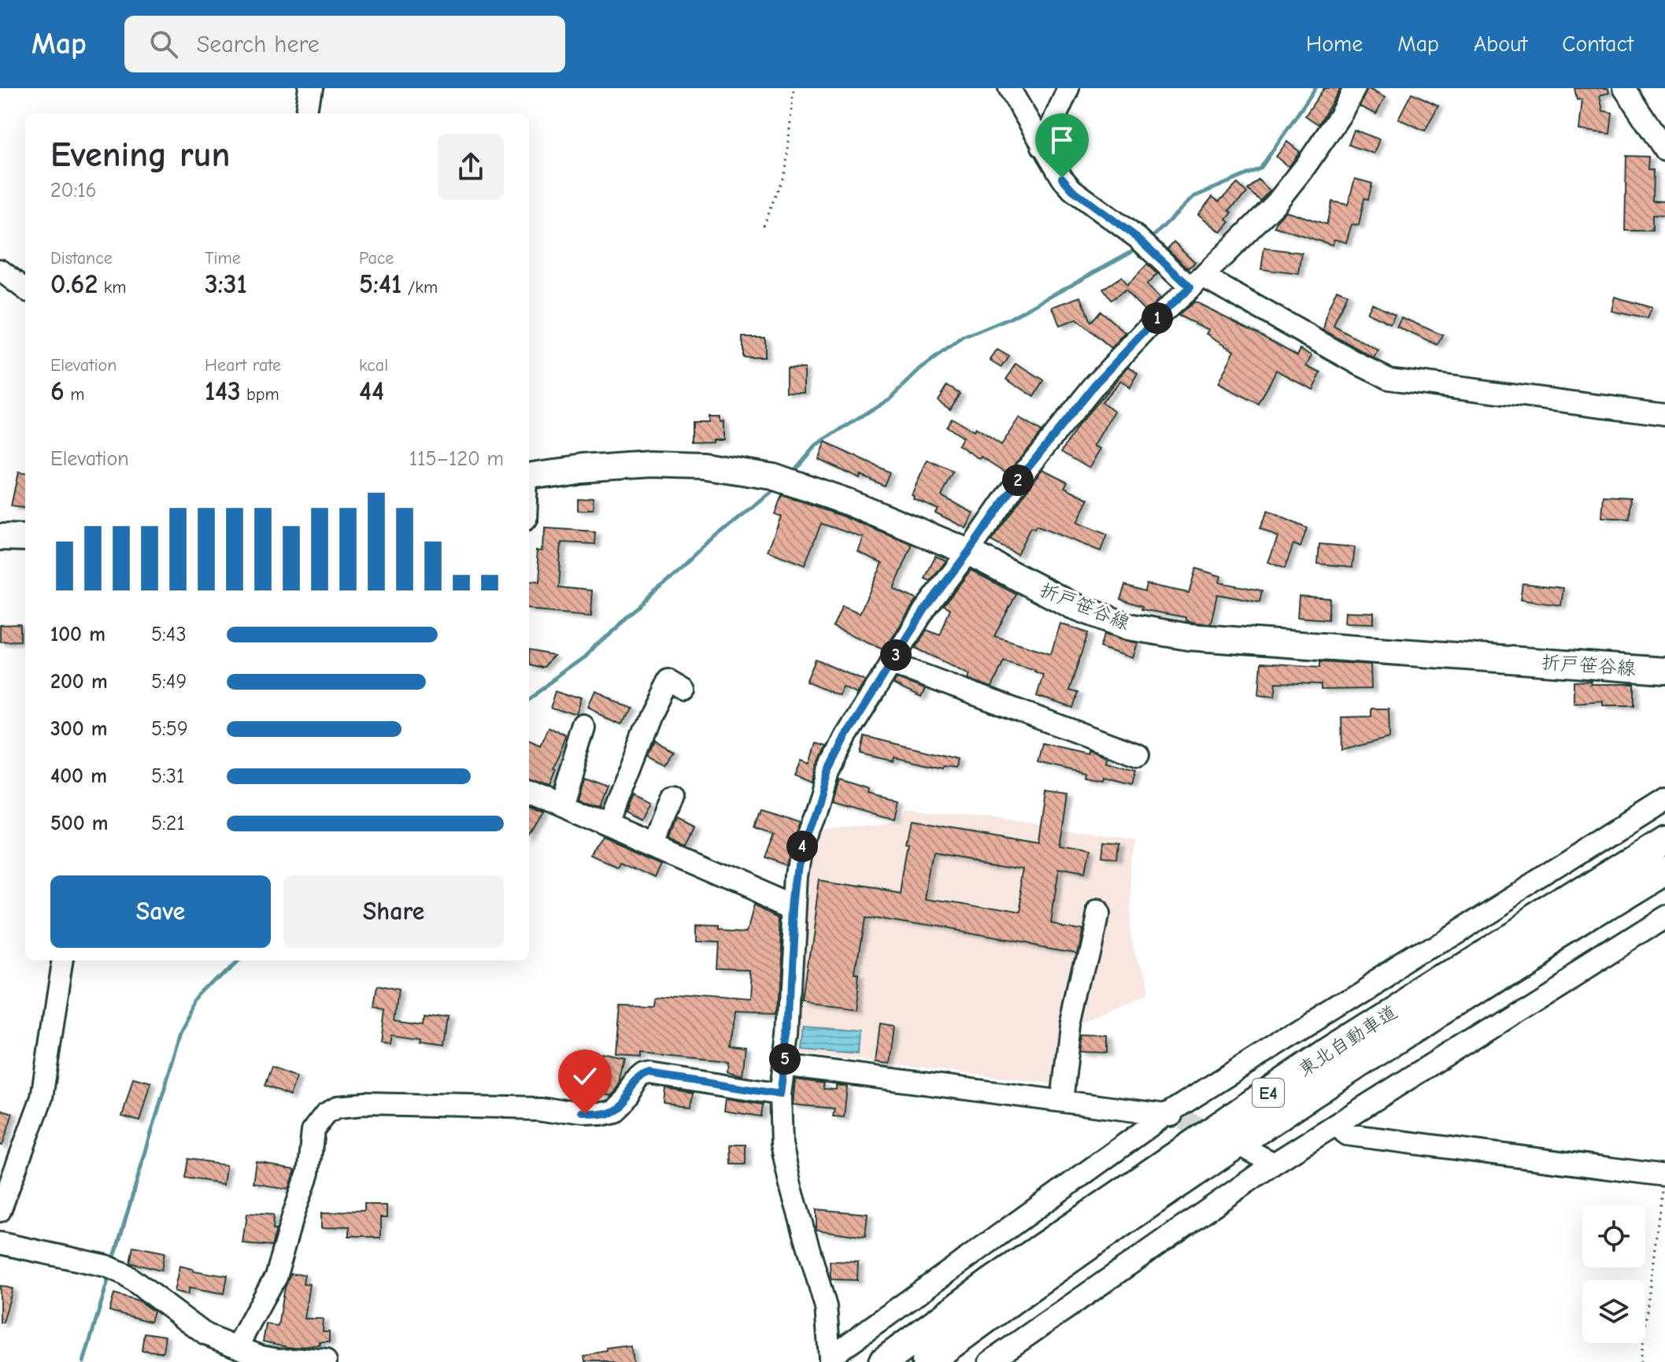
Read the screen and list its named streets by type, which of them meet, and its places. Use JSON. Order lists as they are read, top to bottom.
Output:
{
  "streets": {
    "highway": ["東北自動車道", "E4"],
    "main road": ["折戸笹谷線"]
  },
  "page": {
    "header": "Map",
    "search": "Search here",
    "nav": [
      "Home",
      "Map",
      "About",
      "Contact"
    ],
    "heading": ["Evening run", "20:16"],
    "stats": [
      ["Distance", "0.62 km"],
      ["Time", "3:31"],
      ["Pace", "5:41 /km"],
      ["Elevation", "6 m"],
      ["Heart rate", "143 bpm"],
      ["kcal", "44"]
    ],
    "pins": [
      "1",
      "2",
      "3",
      "4",
      "5"
    ],
    "chart": ["Elevation", "115–120 m"],
    "list": [
      {
        "name": "100 m",
        "note": "5:43"
      },
      {
        "name": "200 m",
        "note": "5:49"
      },
      {
        "name": "300 m",
        "note": "5:59"
      },
      {
        "name": "400 m",
        "note": "5:31"
      },
      {
        "name": "500 m",
        "note": "5:21"
      }
    ],
    "buttons": ["Save", "Share"]
  }
}
